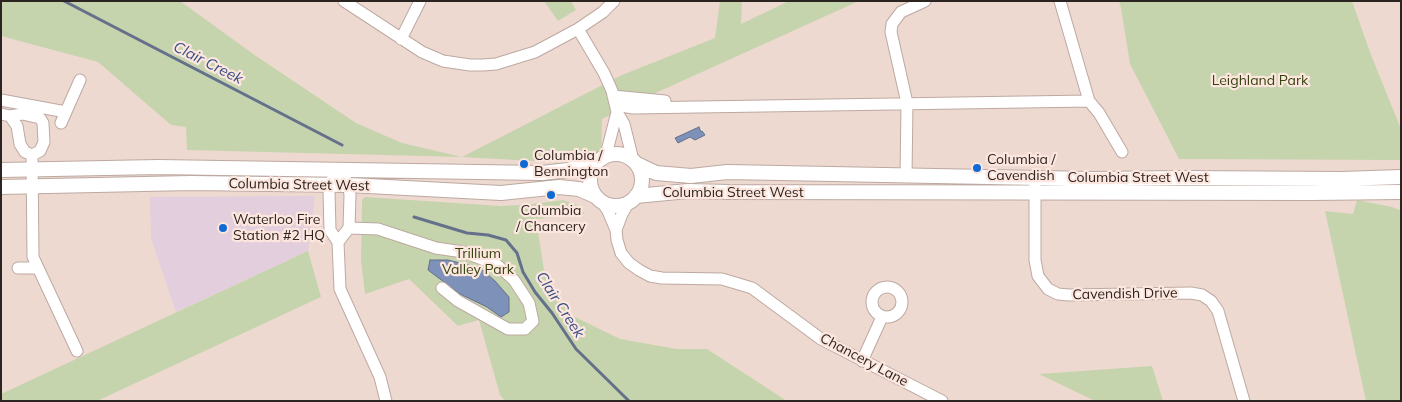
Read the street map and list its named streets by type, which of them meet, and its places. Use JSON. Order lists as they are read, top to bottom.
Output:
{
  "streets": {
    "main road": ["Columbia Street West"],
    "street": ["Cavendish Drive", "Chancery Lane"]
  },
  "crossings": [
    ["Columbia Street West", "Cavendish Drive"],
    ["Columbia Street West", "Chancery Lane"]
  ],
  "water": ["Clair Creek"],
  "parks": ["Leighland Park", "Trillium Valley Park"],
  "places": [
    "Columbia / Bennington",
    "Columbia / Cavendish",
    "Columbia / Chancery",
    "Waterloo Fire Station #2 HQ"
  ]
}
